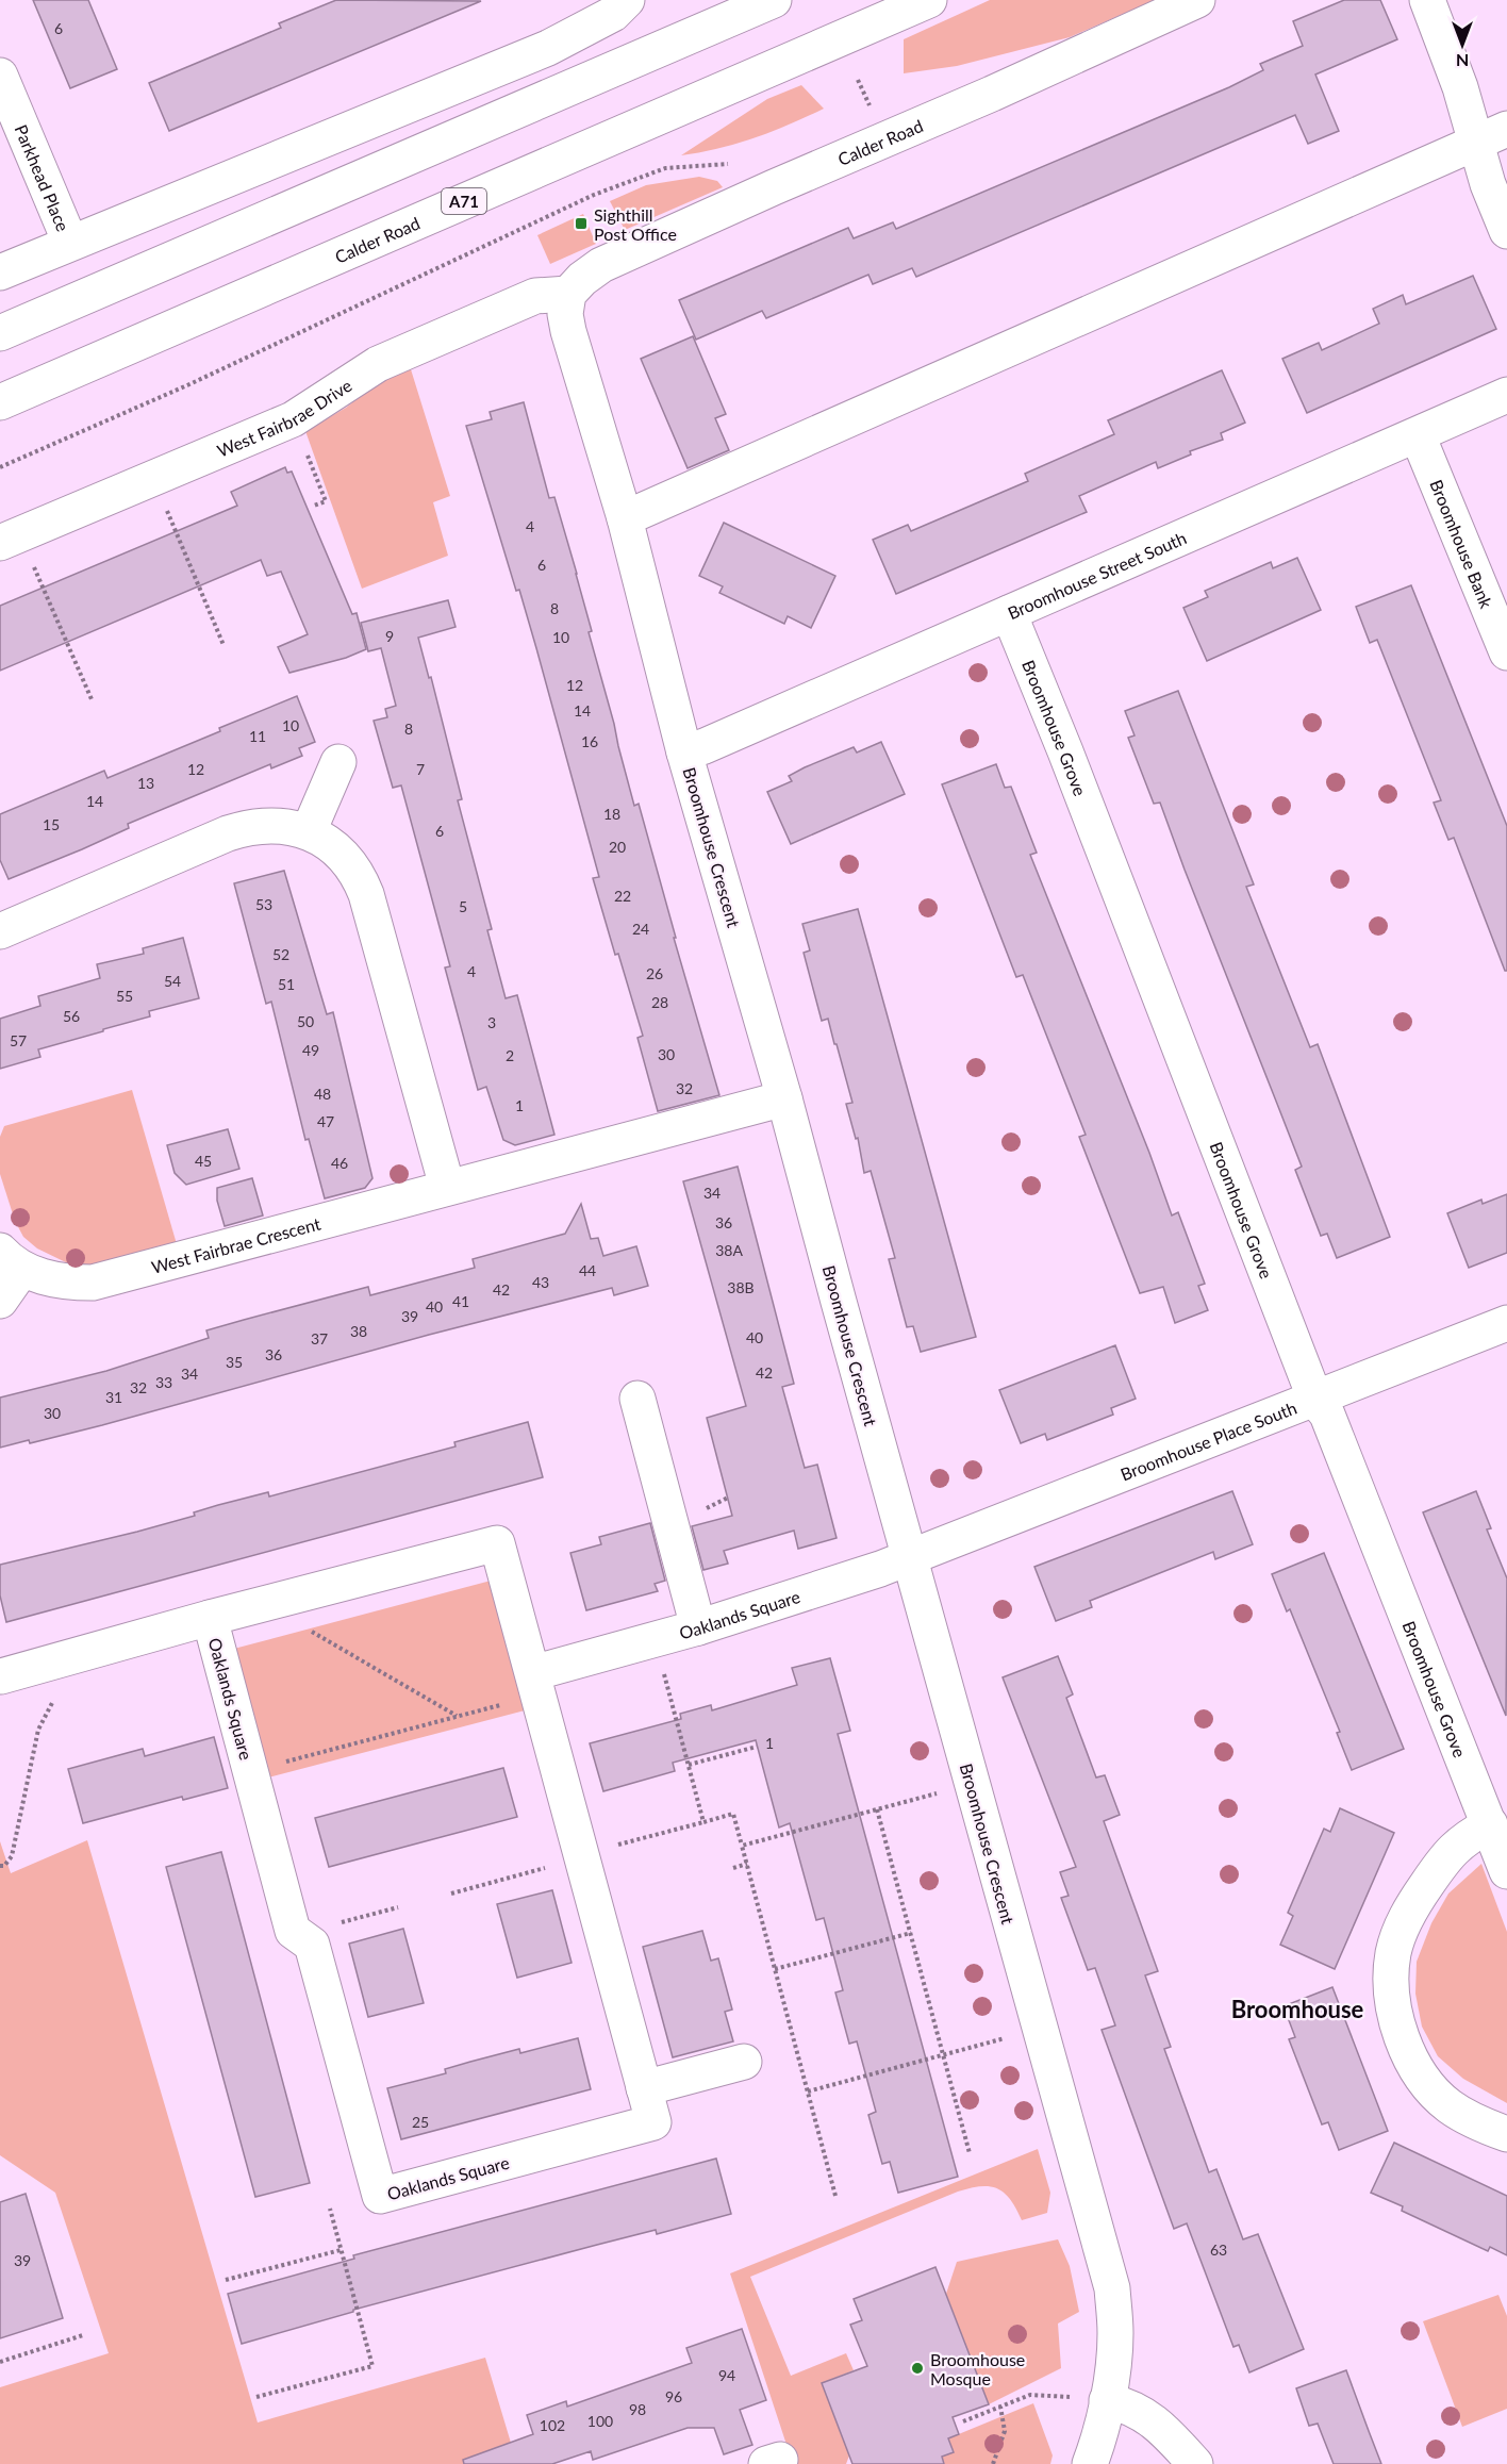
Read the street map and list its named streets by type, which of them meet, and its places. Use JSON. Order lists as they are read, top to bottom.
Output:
{
  "streets": {
    "street": [
      "Calder Road",
      "Parkhead Place",
      "A71",
      "West Fairbrae Drive",
      "Broomhouse Bank",
      "Broomhouse Street South",
      "Broomhouse Grove",
      "Broomhouse Crescent",
      "West Fairbrae Crescent",
      "Broomhouse Place South",
      "Oaklands Square"
    ]
  },
  "crossings": [
    ["Calder Road", "West Fairbrae Drive"],
    ["Calder Road", "Broomhouse Crescent"],
    ["West Fairbrae Drive", "Broomhouse Crescent"],
    ["Broomhouse Bank", "Broomhouse Street South"],
    ["Broomhouse Street South", "Broomhouse Grove"],
    ["Broomhouse Street South", "Broomhouse Crescent"],
    ["Broomhouse Grove", "Broomhouse Place South"],
    ["Broomhouse Crescent", "West Fairbrae Crescent"],
    ["Broomhouse Crescent", "Broomhouse Place South"],
    ["Broomhouse Crescent", "Oaklands Square"],
    ["Broomhouse Place South", "Oaklands Square"]
  ],
  "districts": ["Broomhouse"],
  "places": {
    "transit": ["Sighthill Post Office"],
    "other": ["Broomhouse Mosque"]
  },
  "house_numbers": [
    "6",
    "4",
    "6",
    "8",
    "9",
    "10",
    "12",
    "14",
    "10",
    "8",
    "11",
    "16",
    "12",
    "7",
    "13",
    "14",
    "18",
    "15",
    "6",
    "20",
    "22",
    "53",
    "5",
    "24",
    "52",
    "4",
    "26",
    "54",
    "51",
    "55",
    "28",
    "56",
    "50",
    "3",
    "57",
    "49",
    "30",
    "2",
    "32",
    "48",
    "1",
    "47",
    "45",
    "46",
    "34",
    "36",
    "38A",
    "44",
    "43",
    "38B",
    "42",
    "41",
    "40",
    "39",
    "38",
    "40",
    "37",
    "36",
    "35",
    "42",
    "34",
    "33",
    "32",
    "31",
    "30",
    "1",
    "25",
    "63",
    "39",
    "94",
    "96",
    "98",
    "100",
    "102"
  ],
  "north": "bottom"
}
